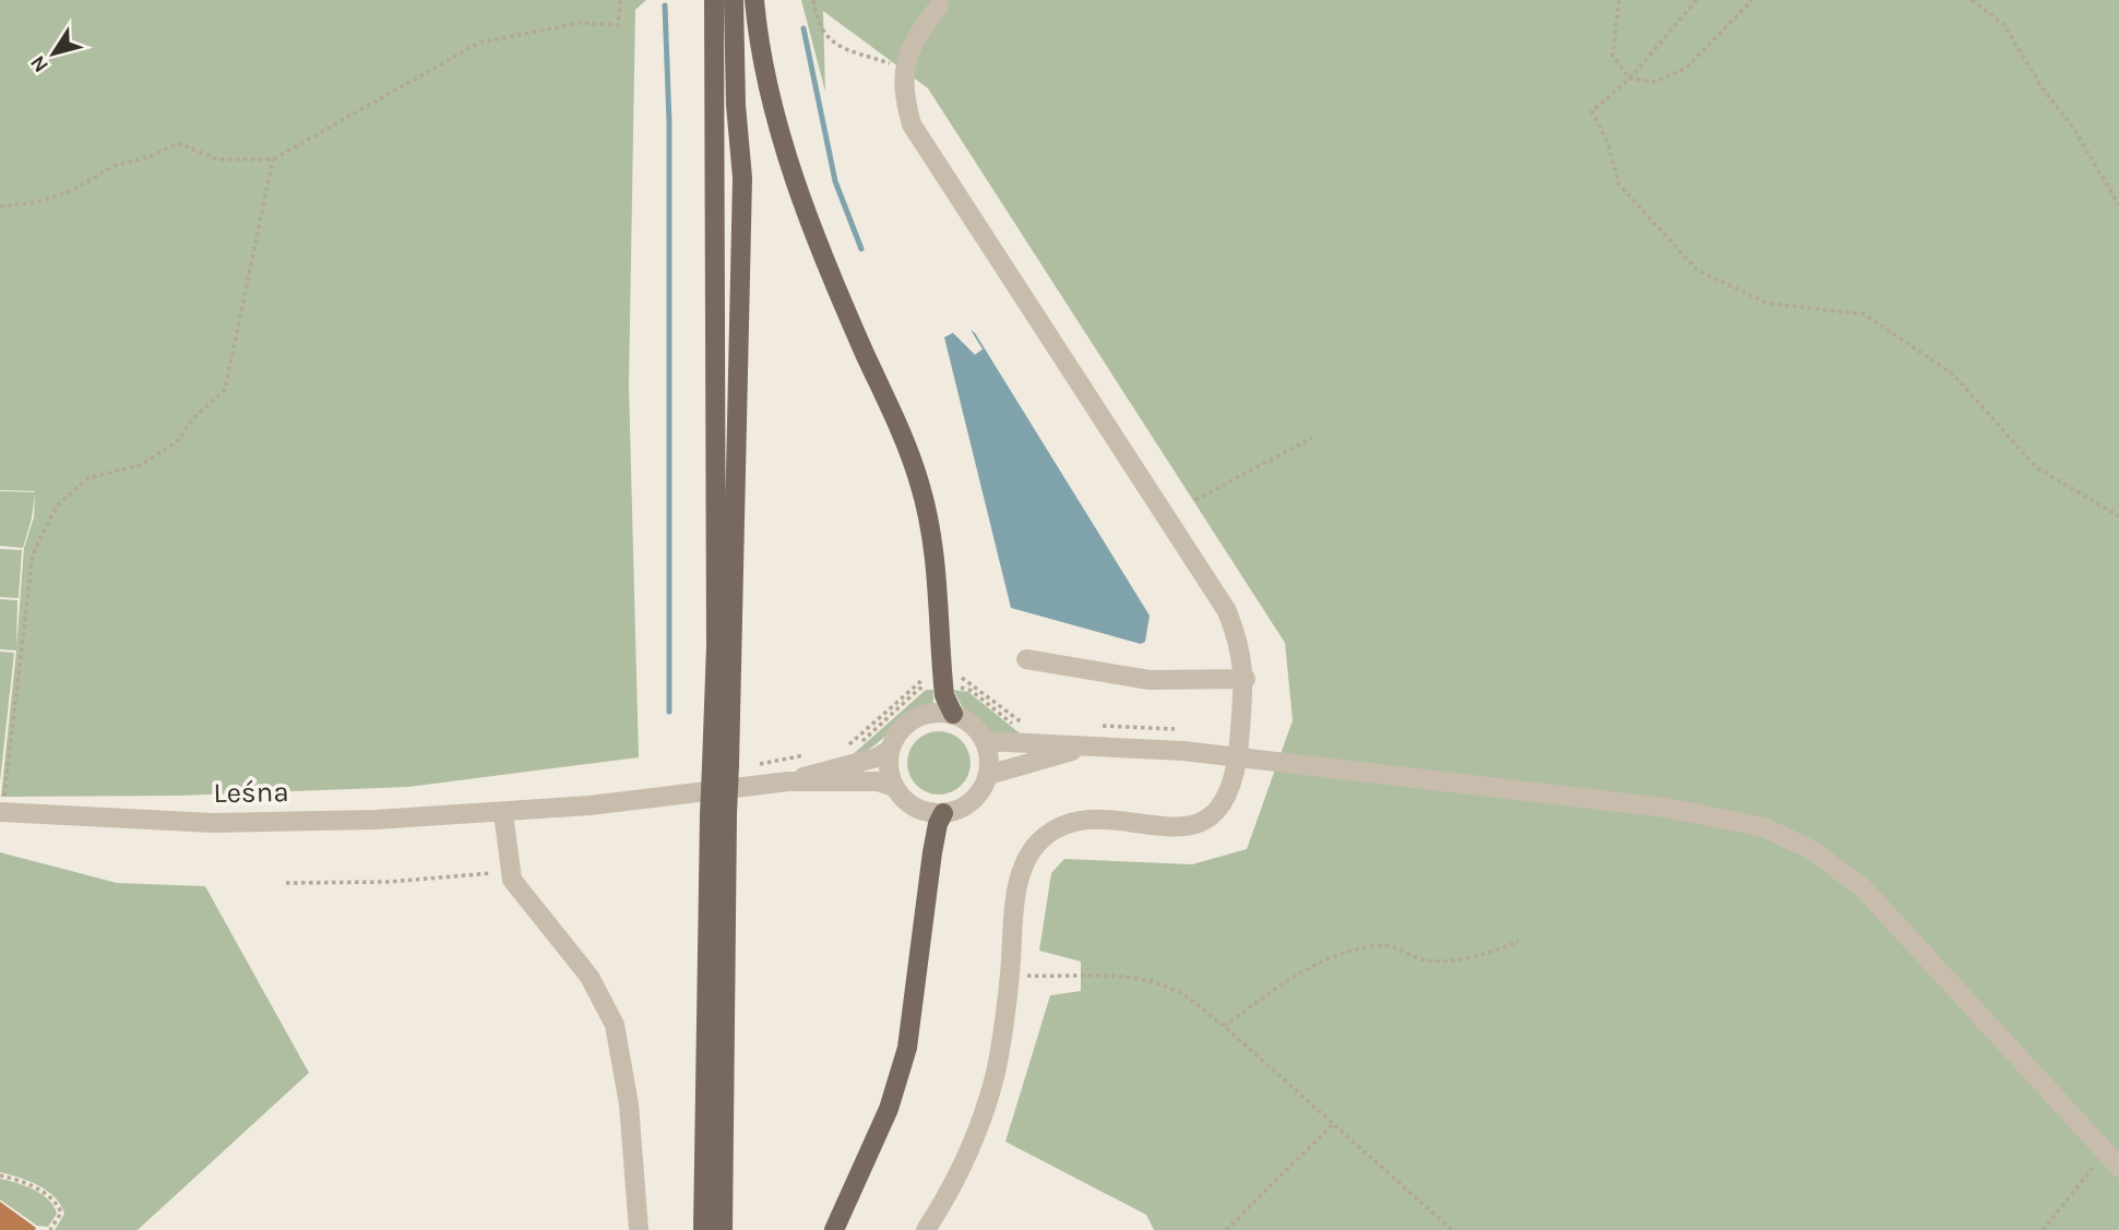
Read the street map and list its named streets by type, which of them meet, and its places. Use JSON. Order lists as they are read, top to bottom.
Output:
{
  "streets": {
    "street": ["Leśna"]
  },
  "north": "bottom left"
}
